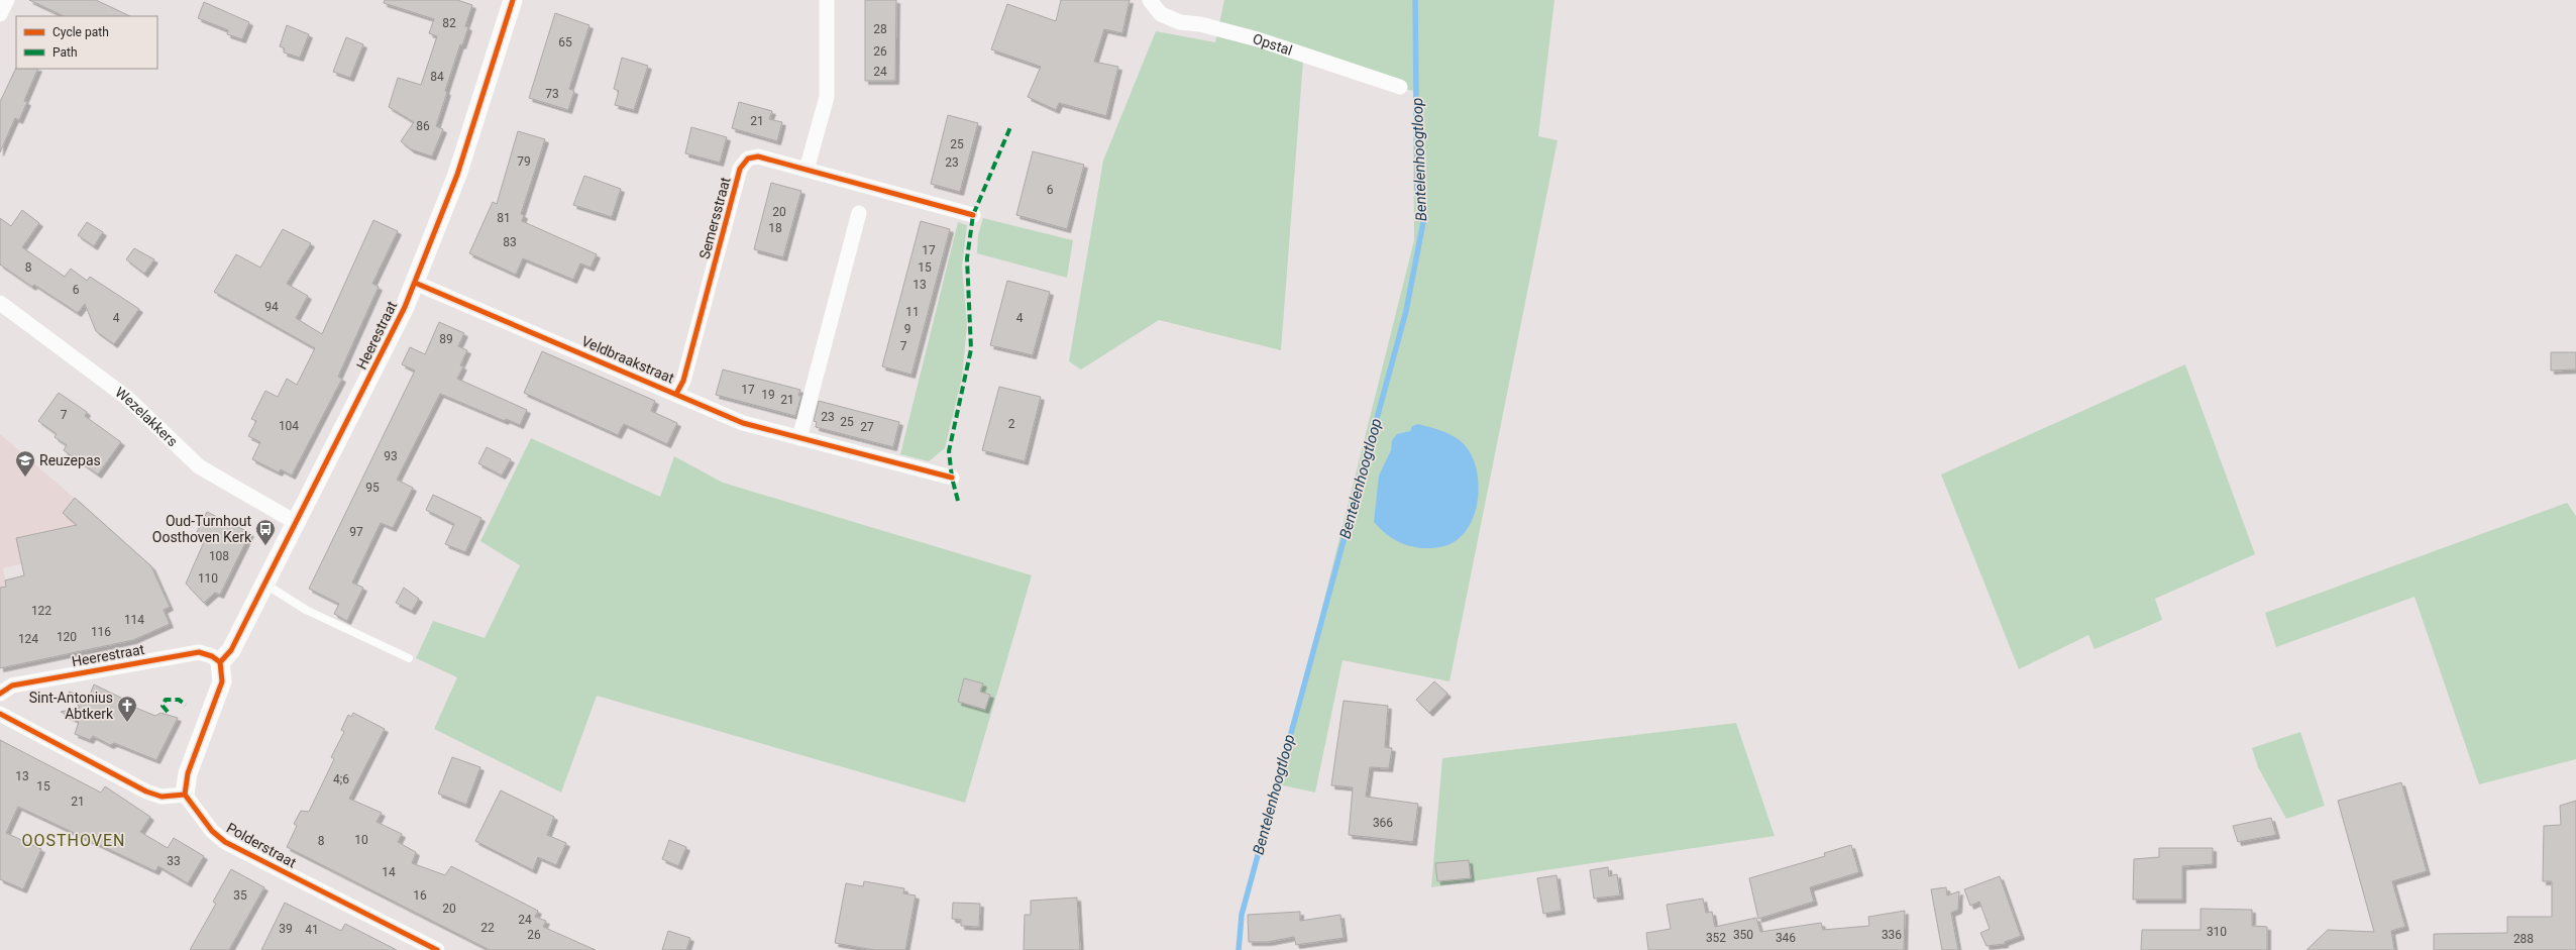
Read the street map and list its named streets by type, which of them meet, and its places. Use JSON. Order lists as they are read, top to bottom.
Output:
{
  "streets": {
    "street": [
      "Opstal",
      "Semersstraat",
      "Heerestraat",
      "Veldbraakstraat",
      "Wezelakkers",
      "Polderstraat"
    ]
  },
  "crossings": [
    ["Semersstraat", "Veldbraakstraat"],
    ["Heerestraat", "Veldbraakstraat"],
    ["Heerestraat", "Wezelakkers"]
  ],
  "districts": ["OOSTHOVEN"],
  "water": ["Bentelenhoogtloop"],
  "places": {
    "school or university": ["Reuzepas"],
    "bus stop": ["Oud-Turnhout Oosthoven Kerk"],
    "church": ["Sint-Antonius Abtkerk"]
  },
  "house_numbers": [
    "82",
    "28",
    "65",
    "26",
    "24",
    "84",
    "73",
    "21",
    "86",
    "25",
    "79",
    "23",
    "6",
    "20",
    "81",
    "18",
    "83",
    "17",
    "8",
    "15",
    "13",
    "6",
    "94",
    "11",
    "4",
    "4",
    "9",
    "89",
    "7",
    "17",
    "19",
    "21",
    "7",
    "23",
    "25",
    "2",
    "104",
    "27",
    "93",
    "95",
    "97",
    "108",
    "110",
    "122",
    "114",
    "116",
    "120",
    "124",
    "13",
    "4;6",
    "15",
    "21",
    "366",
    "10",
    "8",
    "33",
    "14",
    "35",
    "16",
    "20",
    "24",
    "22",
    "39",
    "41",
    "310",
    "26",
    "350",
    "336",
    "352",
    "346",
    "288"
  ],
  "legend": ["Cycle path", "Path"]
}
